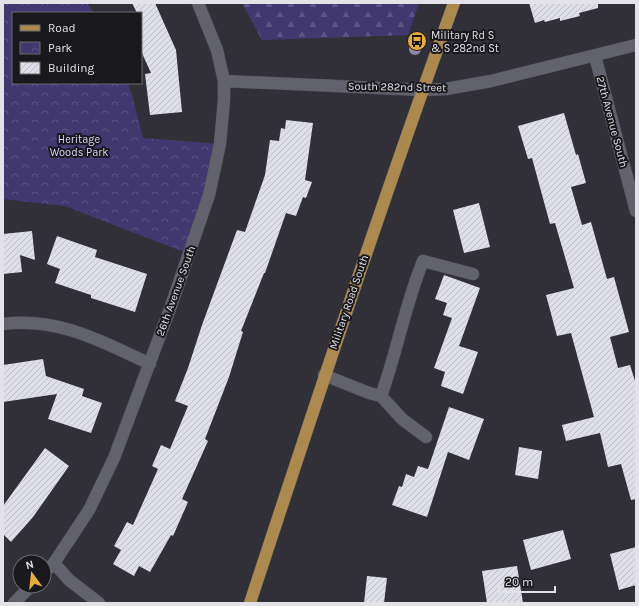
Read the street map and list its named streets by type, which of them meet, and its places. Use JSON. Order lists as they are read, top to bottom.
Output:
{
  "streets": {
    "main road": ["Military Road South"],
    "street": ["South 282nd Street", "27th Avenue South", "26th Avenue South"]
  },
  "crossings": [
    ["South 282nd Street", "27th Avenue South"],
    ["South 282nd Street", "26th Avenue South"],
    ["South 282nd Street", "Military Road South"]
  ],
  "parks": ["Heritage Woods Park"],
  "places": {
    "bus stop": ["Military Rd S & S 282nd St"]
  },
  "legend": ["Road", "Park", "Building"],
  "scale_bar": "20 m",
  "north": "top"
}
